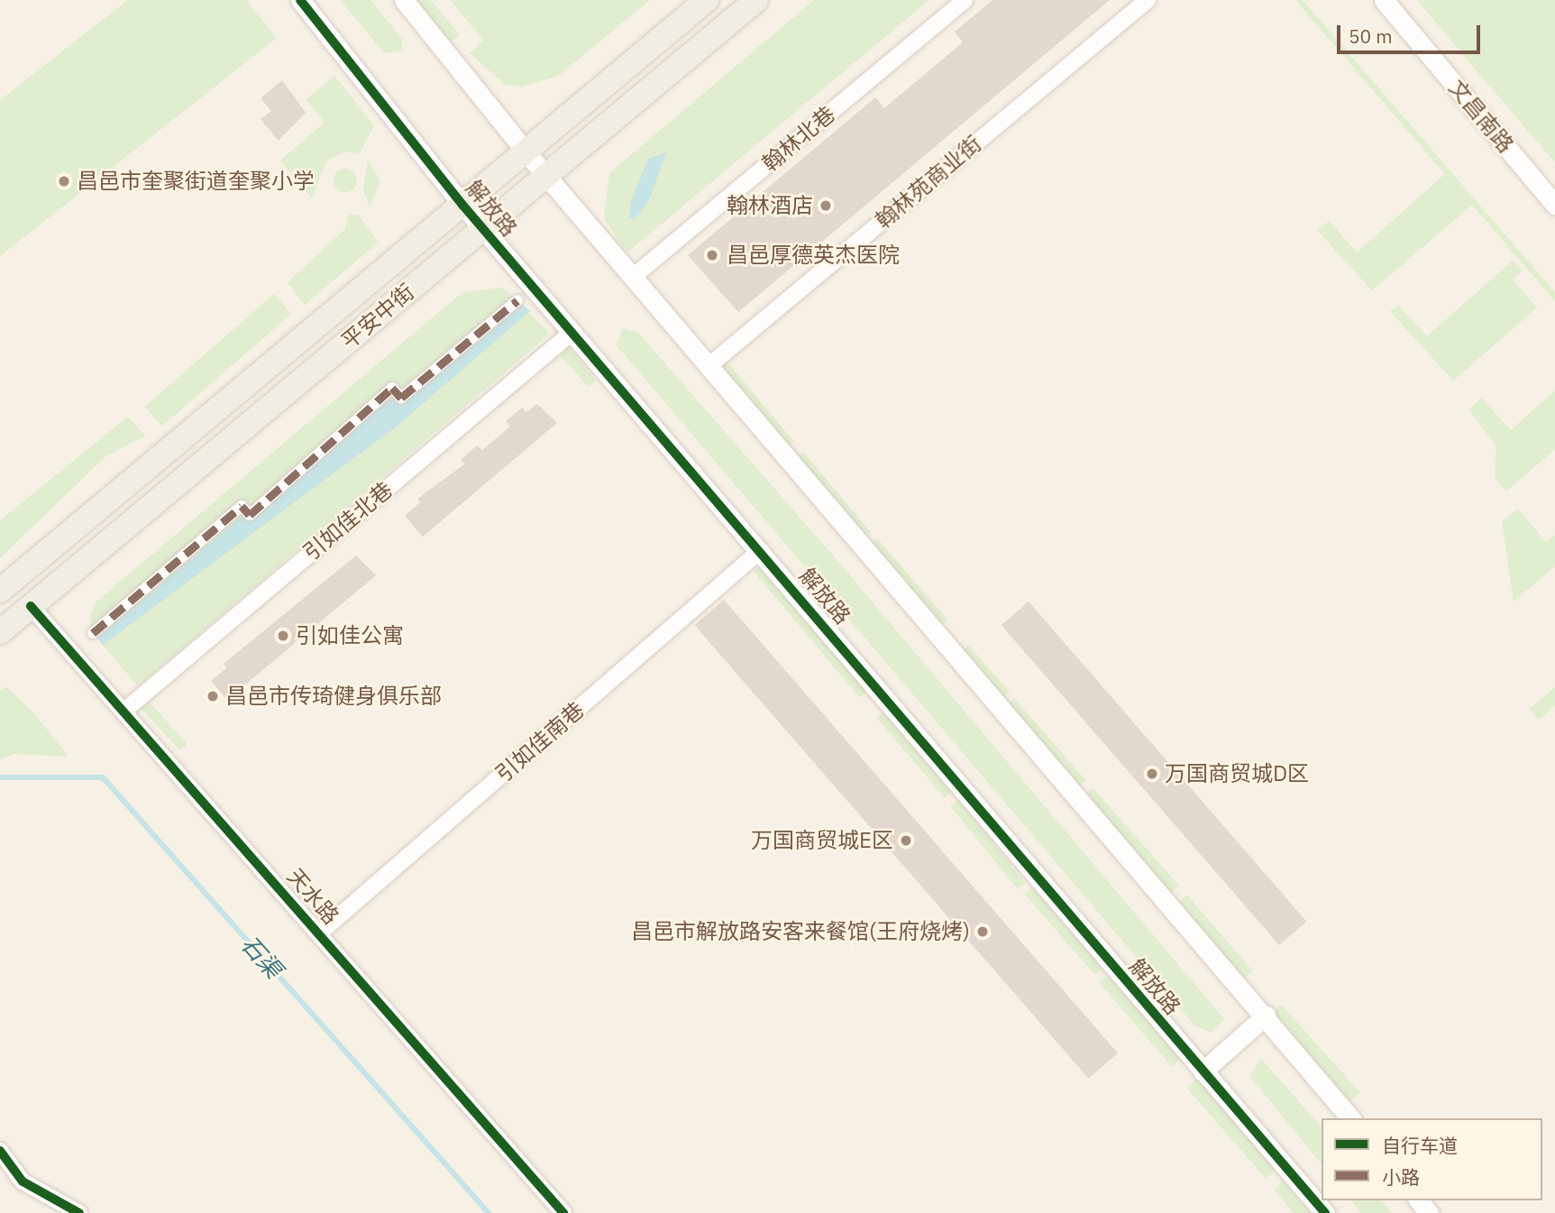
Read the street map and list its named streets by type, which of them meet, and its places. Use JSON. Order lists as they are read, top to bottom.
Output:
{
  "streets": {
    "main road": ["平安中街"],
    "street": [
      "文昌南路",
      "翰林北巷",
      "翰林苑商业街",
      "解放路",
      "引如佳北巷",
      "引如佳南巷",
      "天水路"
    ]
  },
  "crossings": [
    ["解放路", "平安中街"],
    ["解放路", "引如佳北巷"],
    ["解放路", "引如佳南巷"],
    ["平安中街", "天水路"],
    ["引如佳北巷", "天水路"],
    ["引如佳南巷", "天水路"]
  ],
  "water": ["石渠"],
  "places": [
    "昌邑市奎聚街道奎聚小学",
    "翰林酒店",
    "昌邑厚德英杰医院",
    "引如佳公寓",
    "昌邑市传琦健身俱乐部",
    "万国商贸城D区",
    "万国商贸城E区",
    "昌邑市解放路安客来餐馆(王府烧烤)"
  ],
  "legend": ["自行车道", "小路"],
  "scale_bar": "50 m"
}
